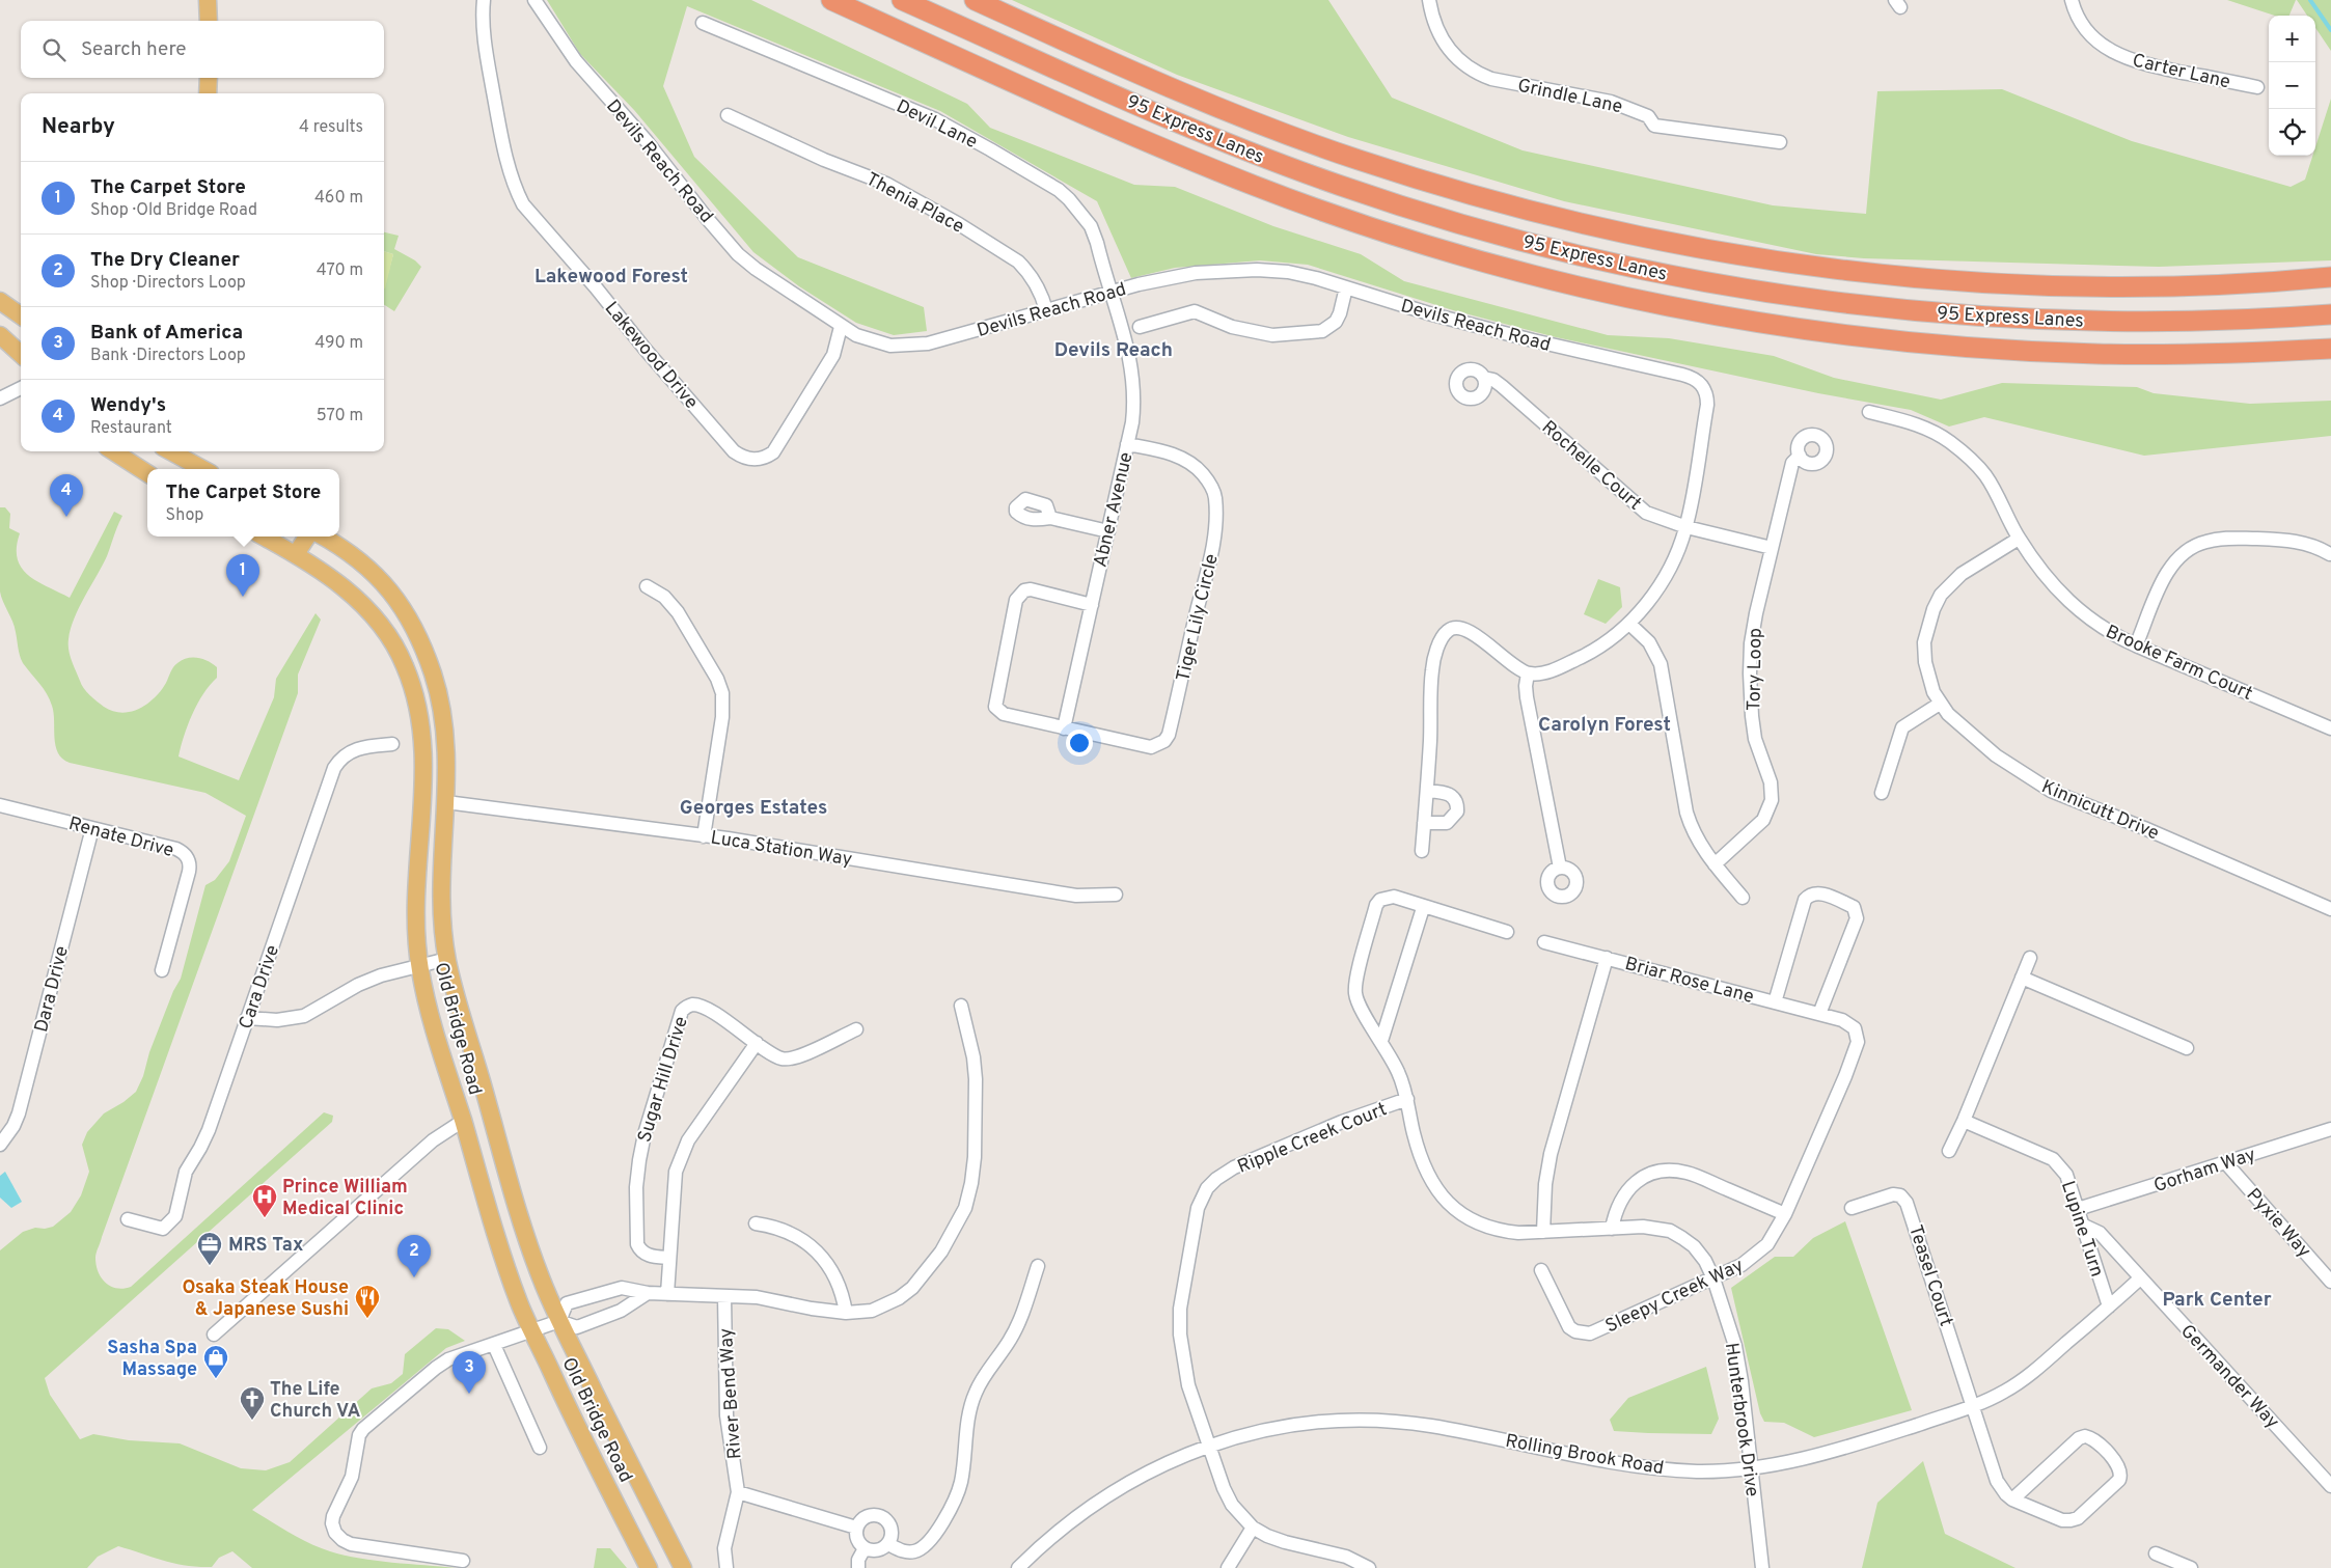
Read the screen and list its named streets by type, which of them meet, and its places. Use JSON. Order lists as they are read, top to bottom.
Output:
{
  "streets": {
    "highway": ["95 Express Lanes"],
    "main road": ["Old Bridge Road"],
    "street": [
      "Carter Lane",
      "Grindle Lane",
      "Devil Lane",
      "Devils Reach Road",
      "Thenia Place",
      "Lakewood Drive",
      "Rochelle Court",
      "Abner Avenue",
      "Tiger Lily Circle",
      "Brooke Farm Court",
      "Tory Loop",
      "Kinnicutt Drive",
      "Renate Drive",
      "Luca Station Way",
      "Briar Rose Lane",
      "Cara Drive",
      "Dara Drive",
      "Sugar Hill Drive",
      "Ripple Creek Court",
      "Gorham Way",
      "Pyxie Way",
      "Lupine Turn",
      "Teasel Court",
      "Sleepy Creek Way",
      "Germander Way",
      "River Bend Way",
      "Hunterbrook Drive",
      "Rolling Brook Road"
    ]
  },
  "crossings": [
    ["Devil Lane", "Devils Reach Road"],
    ["Devil Lane", "Abner Avenue"],
    ["Devils Reach Road", "Thenia Place"],
    ["Devils Reach Road", "Lakewood Drive"],
    ["Devils Reach Road", "Rochelle Court"],
    ["Devils Reach Road", "Abner Avenue"],
    ["Rochelle Court", "Tory Loop"],
    ["Abner Avenue", "Tiger Lily Circle"],
    ["Brooke Farm Court", "Kinnicutt Drive"],
    ["Renate Drive", "Dara Drive"],
    ["Luca Station Way", "Old Bridge Road"],
    ["Briar Rose Lane", "Sleepy Creek Way"],
    ["Ripple Creek Court", "Rolling Brook Road"],
    ["Gorham Way", "Pyxie Way"],
    ["Gorham Way", "Lupine Turn"],
    ["Lupine Turn", "Germander Way"],
    ["Lupine Turn", "Rolling Brook Road"],
    ["Teasel Court", "Rolling Brook Road"],
    ["Sleepy Creek Way", "Hunterbrook Drive"],
    ["Germander Way", "Rolling Brook Road"],
    ["Hunterbrook Drive", "Rolling Brook Road"]
  ],
  "districts": [
    "Lakewood Forest",
    "Devils Reach",
    "Carolyn Forest",
    "Georges Estates",
    "Park Center"
  ],
  "places": {
    "hospital": ["Prince William Medical Clinic"],
    "office": ["MRS Tax"],
    "restaurant": ["Osaka Steak House & Japanese Sushi"],
    "shop": ["Sasha Spa Massage"],
    "church": ["The Life Church VA"]
  },
  "page": {
    "map_buttons": ["+", "−"],
    "search": "Search here",
    "heading": ["Nearby", "4 results"],
    "list": [
      {
        "mark": "1",
        "name": "The Carpet Store",
        "note": "Shop · Old Bridge Road",
        "value": "460 m"
      },
      {
        "mark": "2",
        "name": "The Dry Cleaner",
        "note": "Shop · Directors Loop",
        "value": "470 m"
      },
      {
        "mark": "3",
        "name": "Bank of America",
        "note": "Bank · Directors Loop",
        "value": "490 m"
      },
      {
        "mark": "4",
        "name": "Wendy's",
        "note": "Restaurant",
        "value": "570 m"
      }
    ],
    "popup": ["The Carpet Store", "Shop"],
    "pins": [
      "4",
      "1",
      "2",
      "3"
    ]
  }
}
